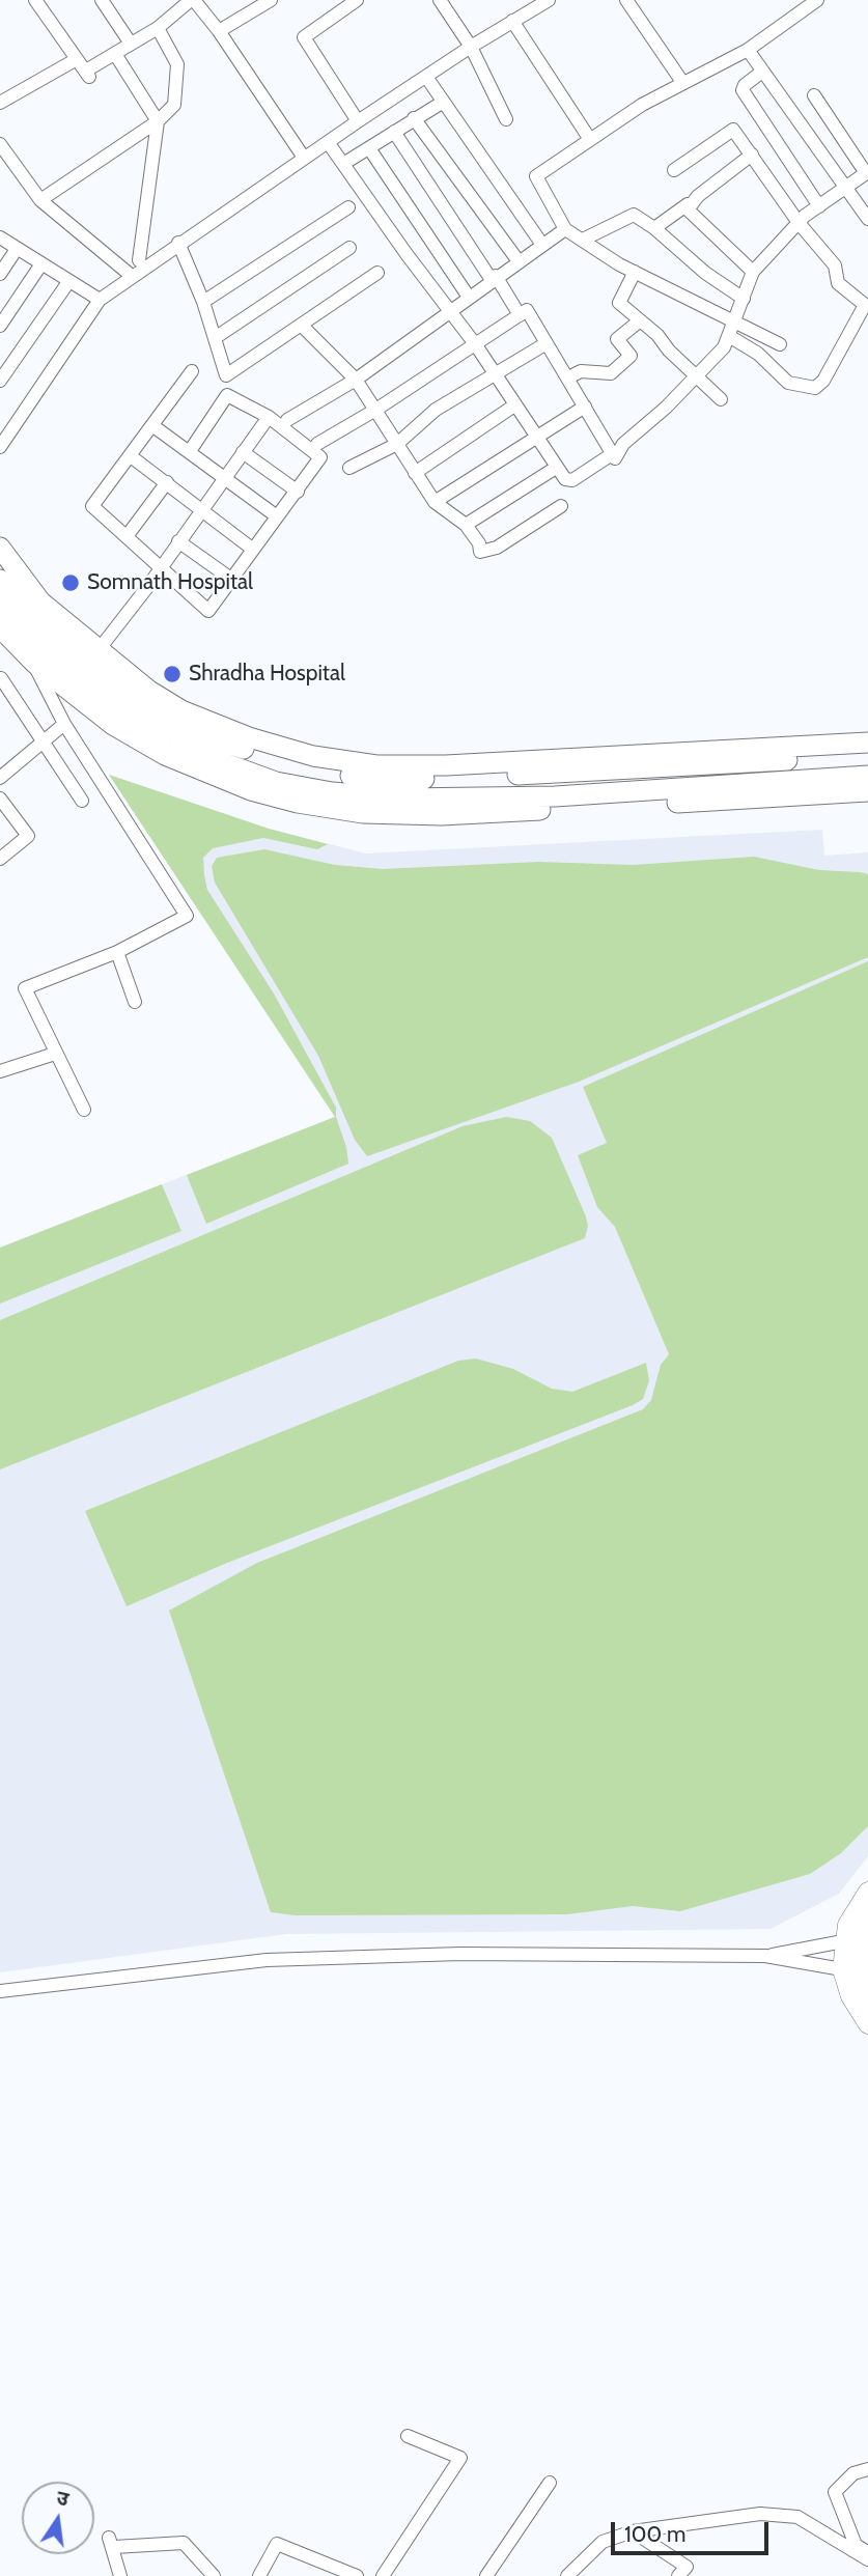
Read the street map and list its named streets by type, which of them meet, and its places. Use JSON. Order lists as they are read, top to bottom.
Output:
{
  "places": ["Somnath Hospital", "Shradha Hospital"],
  "scale_bar": "100 m",
  "north": "top"
}
